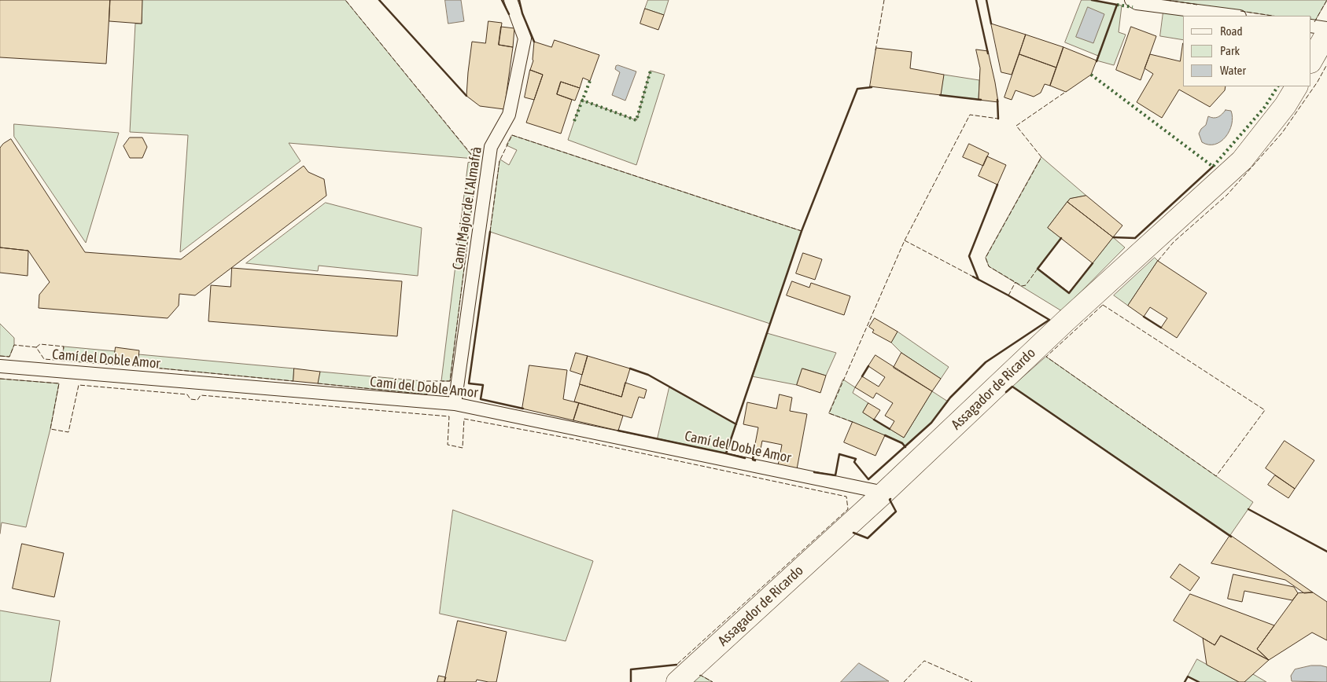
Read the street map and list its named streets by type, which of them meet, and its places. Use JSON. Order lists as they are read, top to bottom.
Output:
{
  "streets": {
    "street": ["Assagador de Ricardo"],
    "lane": ["Camí Major de L'Almafrà", "Camí del Doble Amor"]
  },
  "crossings": [
    ["Camí Major de L'Almafrà", "Camí del Doble Amor"],
    ["Camí del Doble Amor", "Assagador de Ricardo"]
  ],
  "legend": ["Road", "Park", "Water"]
}
